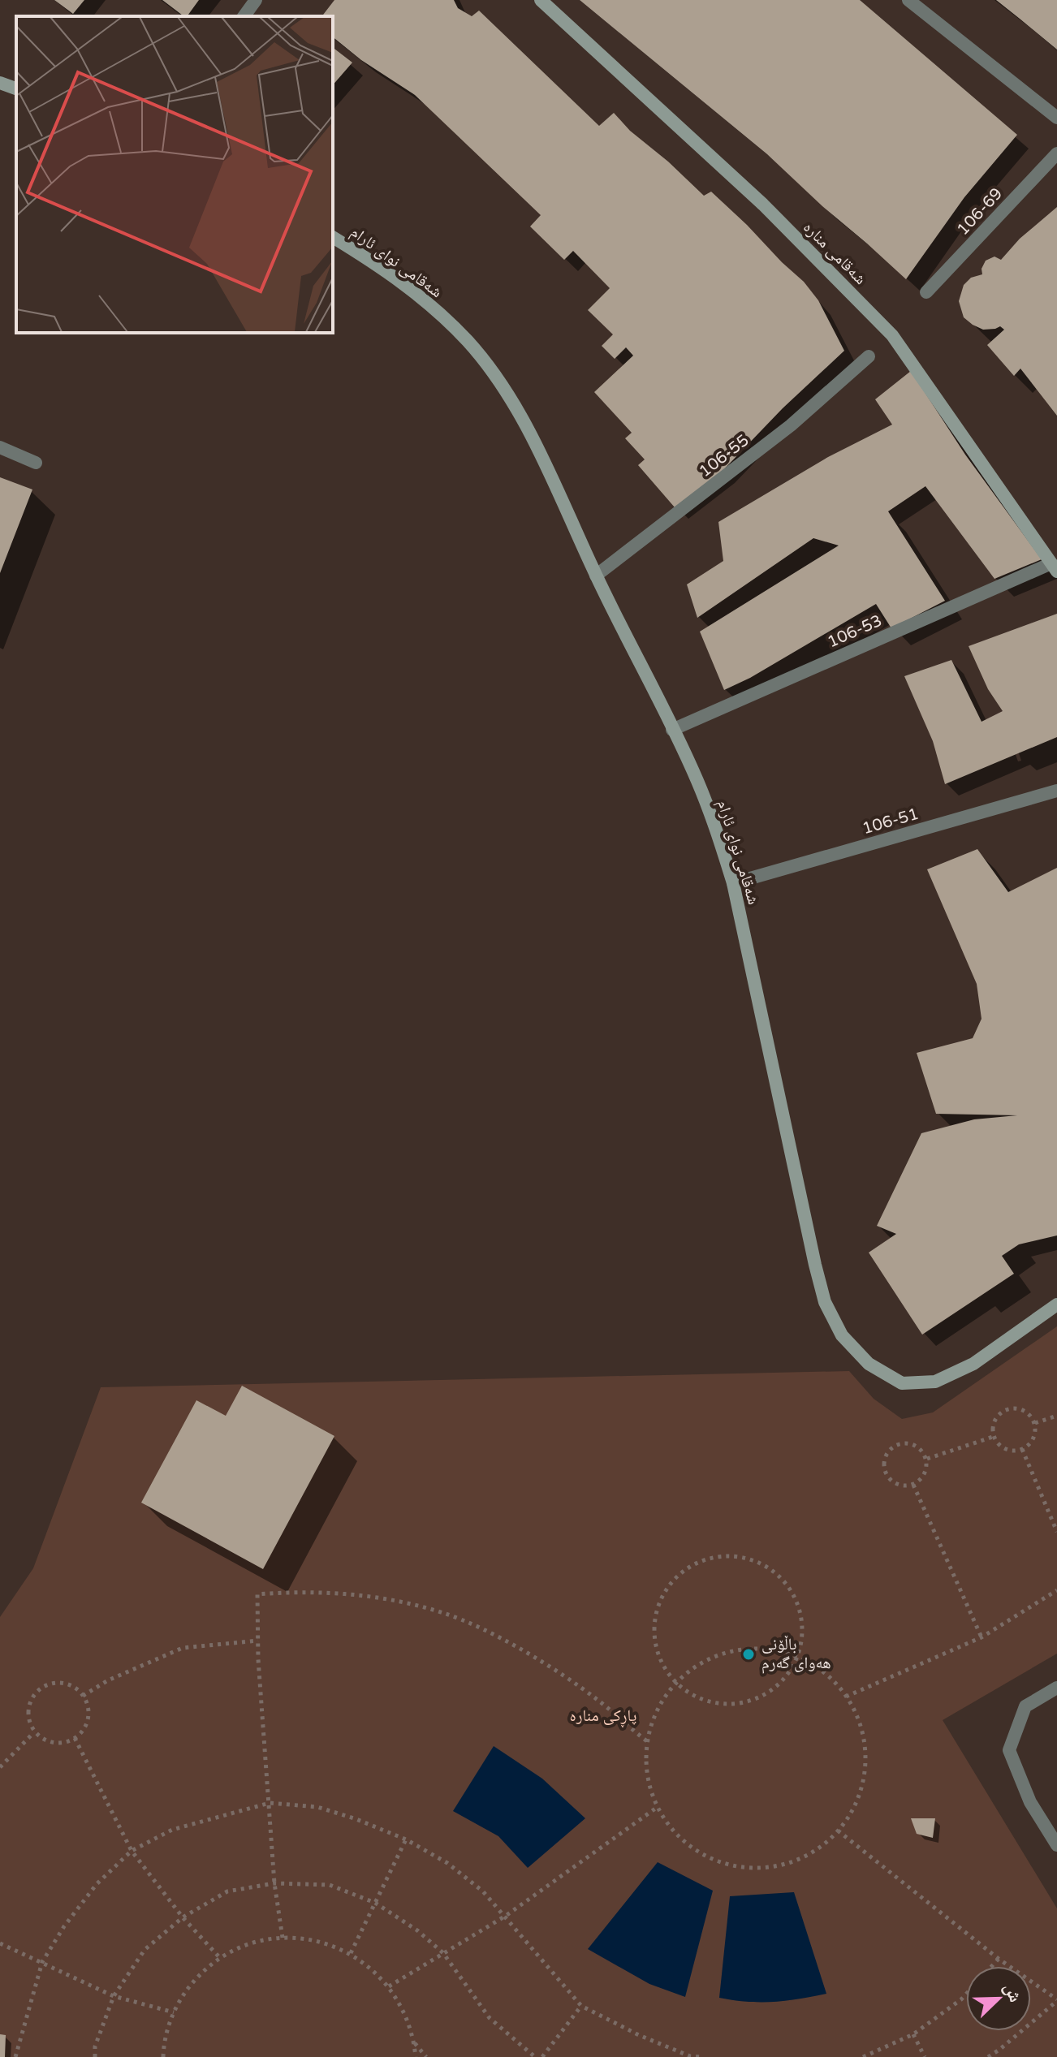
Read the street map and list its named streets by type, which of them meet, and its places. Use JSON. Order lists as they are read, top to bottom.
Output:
{
  "streets": {
    "street": [
      "106-69",
      "شەقامی منارە",
      "شەقامی نوای ئارام",
      "106-55",
      "106-53",
      "106-51"
    ]
  },
  "crossings": [
    ["شەقامی منارە", "106-53"],
    ["شەقامی نوای ئارام", "106-55"],
    ["شەقامی نوای ئارام", "106-53"],
    ["شەقامی نوای ئارام", "106-51"]
  ],
  "parks": ["پاڕکی منارە"],
  "places": ["باڵۆنی هەوای گەرم"],
  "north": "top right"
}
